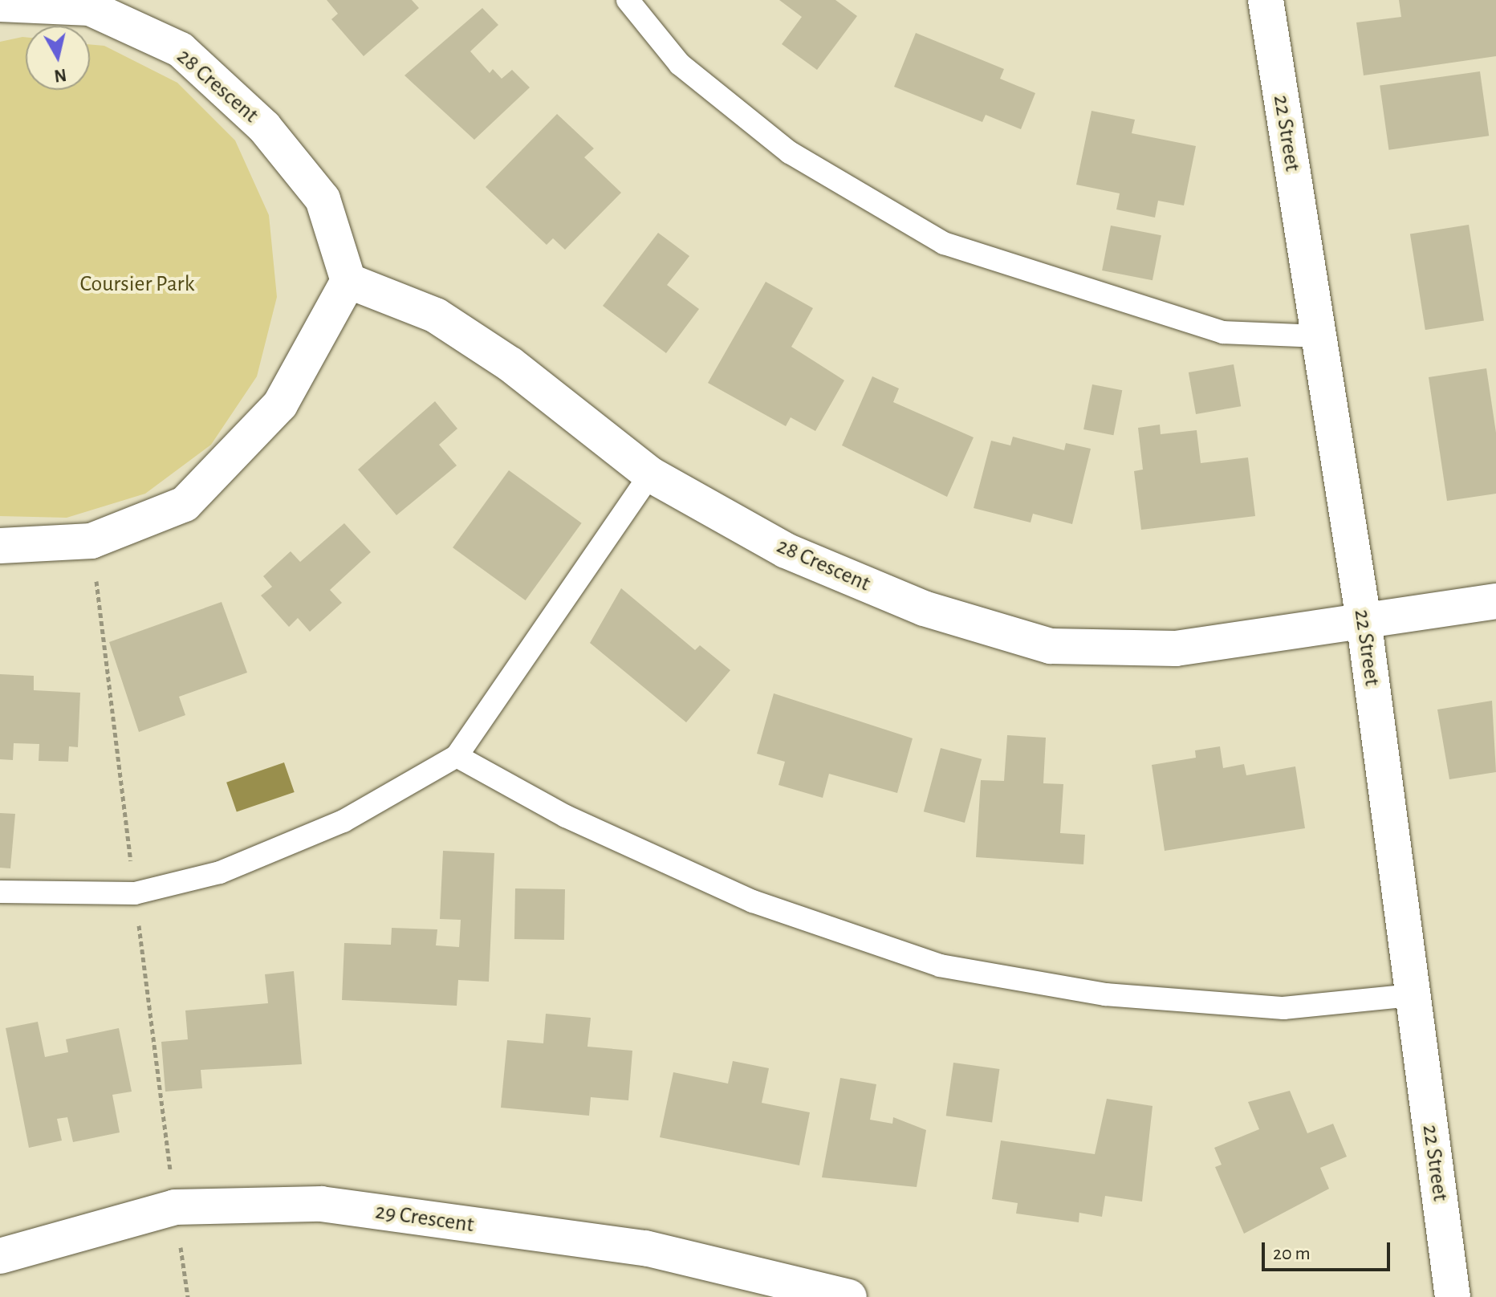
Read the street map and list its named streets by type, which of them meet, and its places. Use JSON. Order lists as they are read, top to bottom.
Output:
{
  "streets": {
    "street": ["28 Crescent", "22 Street", "29 Crescent"]
  },
  "crossings": [
    ["28 Crescent", "22 Street"]
  ],
  "parks": ["Coursier Park"],
  "scale_bar": "20 m",
  "north": "bottom"
}
